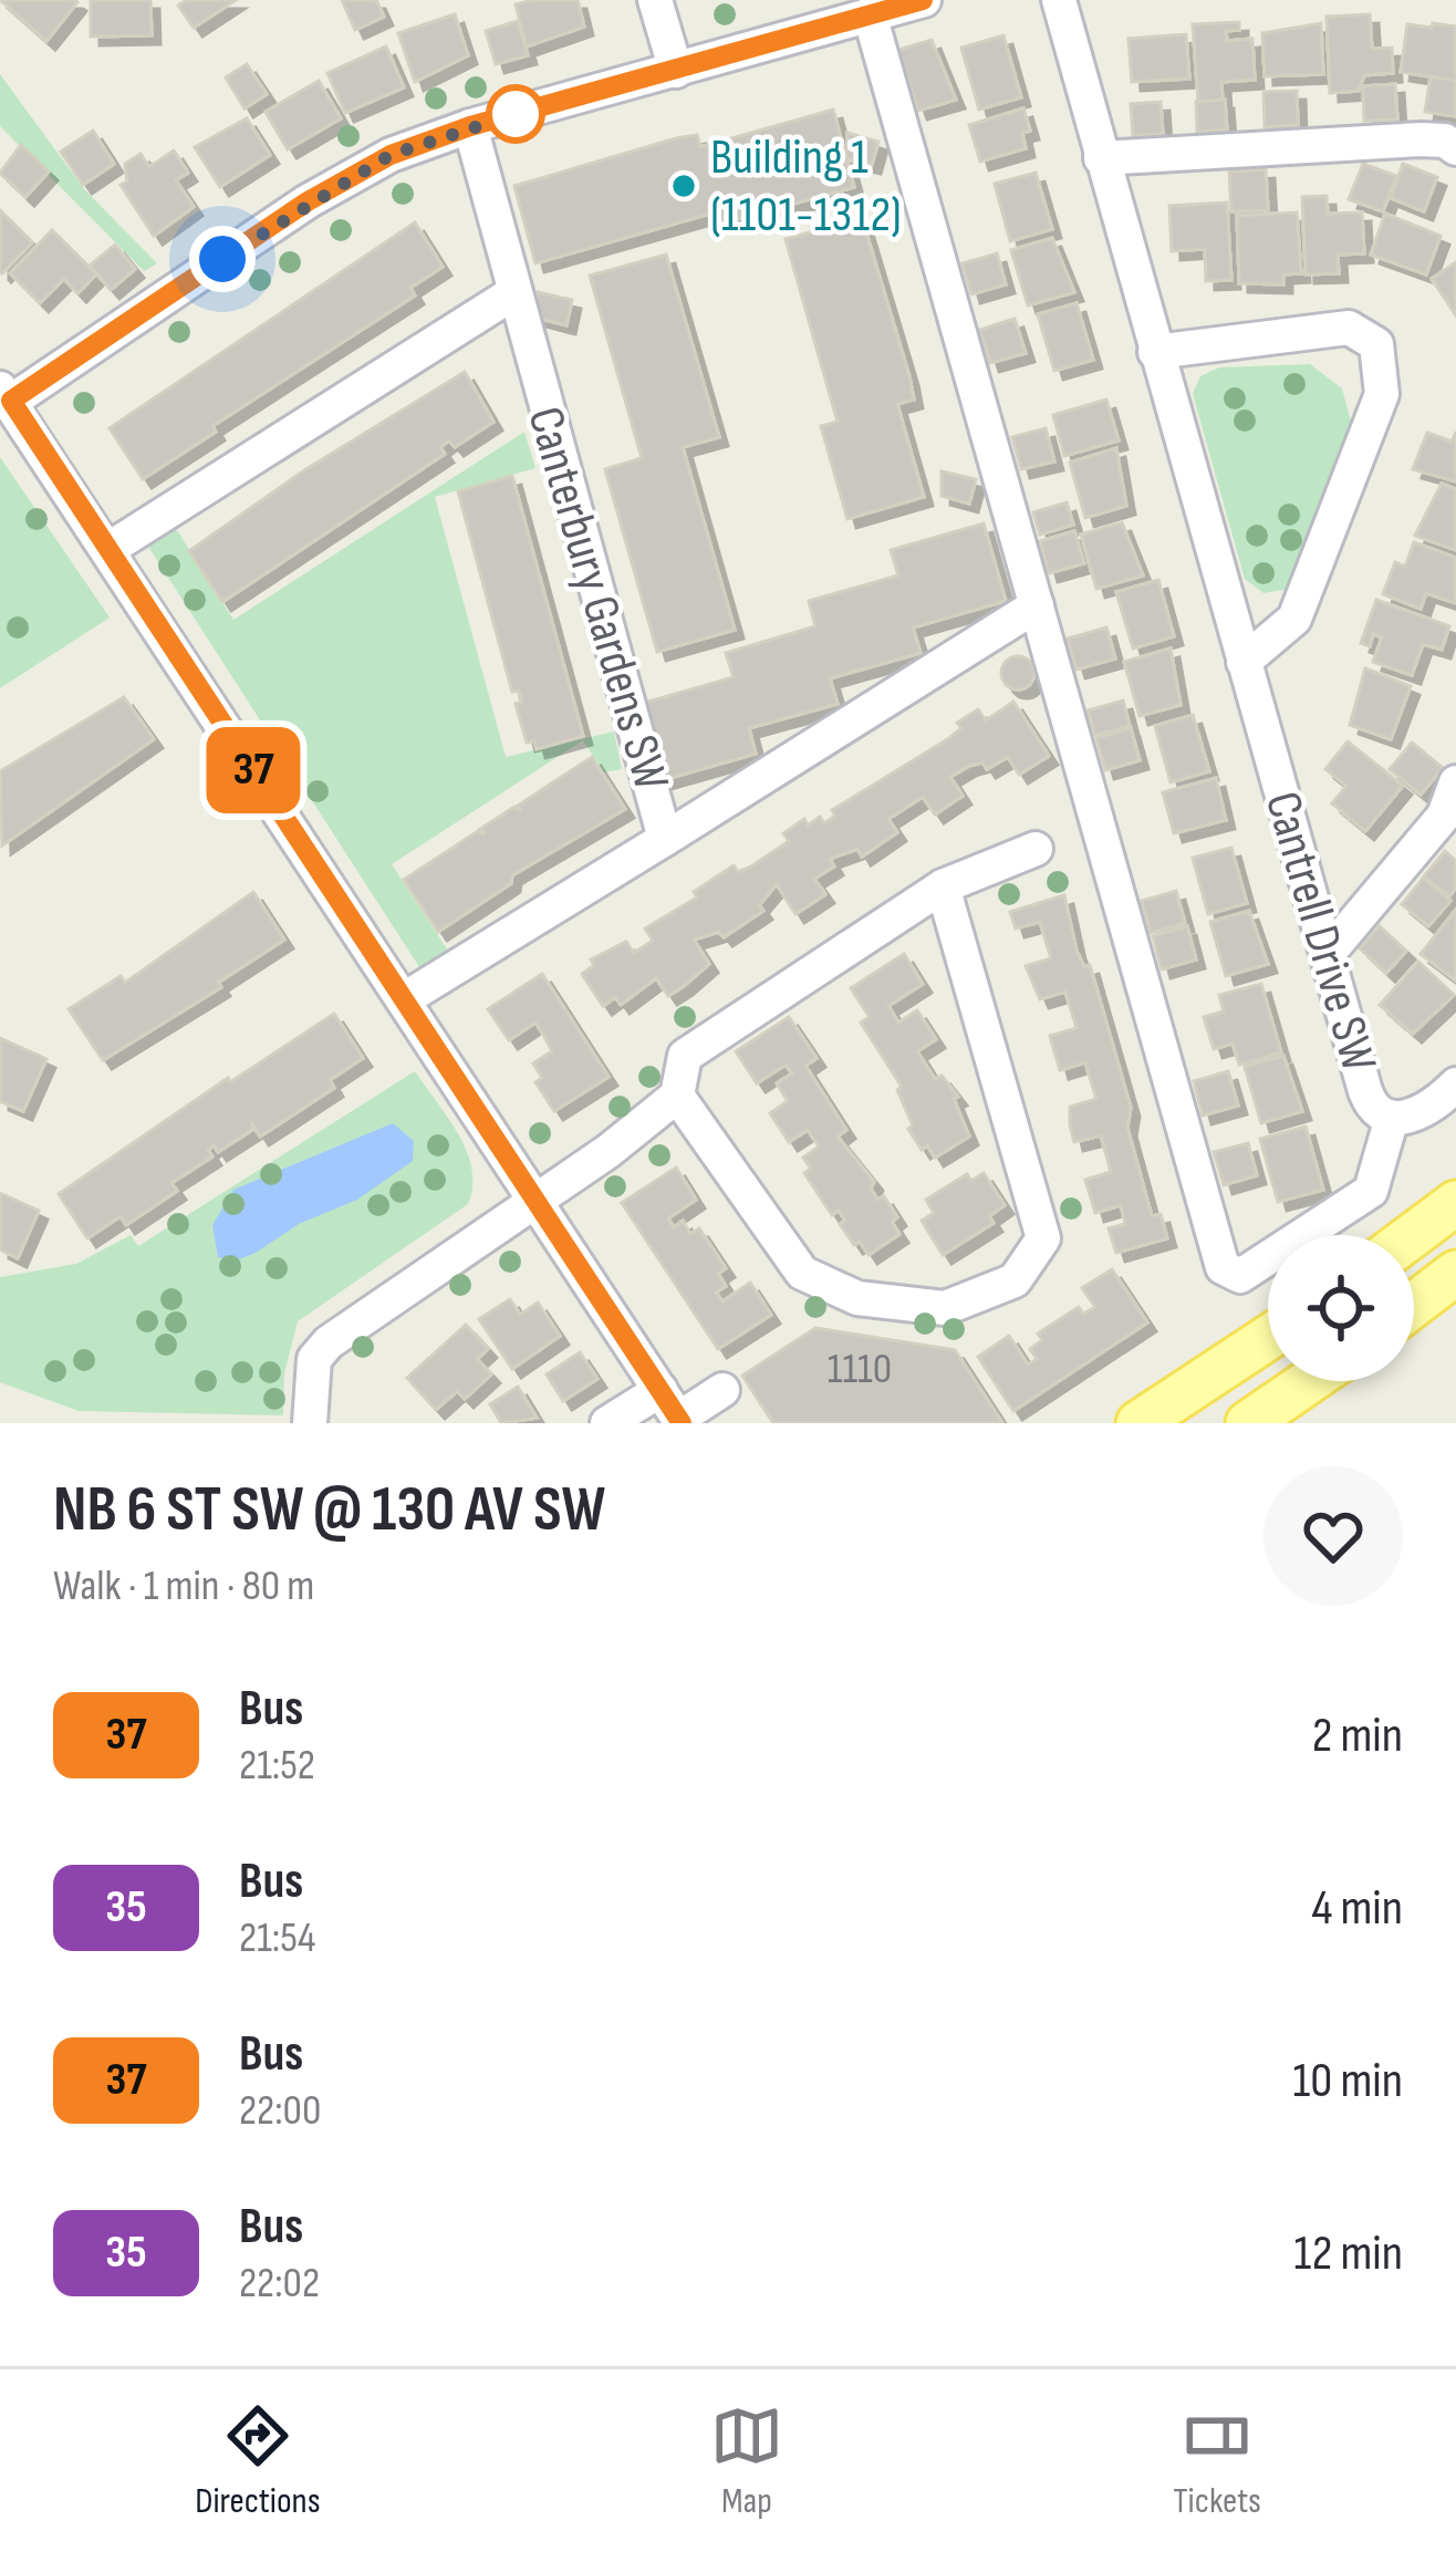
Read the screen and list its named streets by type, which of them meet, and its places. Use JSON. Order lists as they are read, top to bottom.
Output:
{
  "streets": {
    "street": ["Canterbury Gardens SW", "Cantrell Drive SW"]
  },
  "places": ["Building 1 (1101-1312)"],
  "lines": ["bus line 37"],
  "house_numbers": ["1110"],
  "page": {
    "on_map": "37",
    "heading": ["NB 6 ST SW @ 130 AV SW", "Walk · 1 min · 80 m"],
    "list": [
      {
        "mark": "37",
        "name": "Bus",
        "note": "21:52",
        "value": "2 min"
      },
      {
        "mark": "35",
        "name": "Bus",
        "note": "21:54",
        "value": "4 min"
      },
      {
        "mark": "37",
        "name": "Bus",
        "note": "22:00",
        "value": "10 min"
      },
      {
        "mark": "35",
        "name": "Bus",
        "note": "22:02",
        "value": "12 min"
      }
    ],
    "tabs": ["Directions", "Map", "Tickets"]
  }
}
